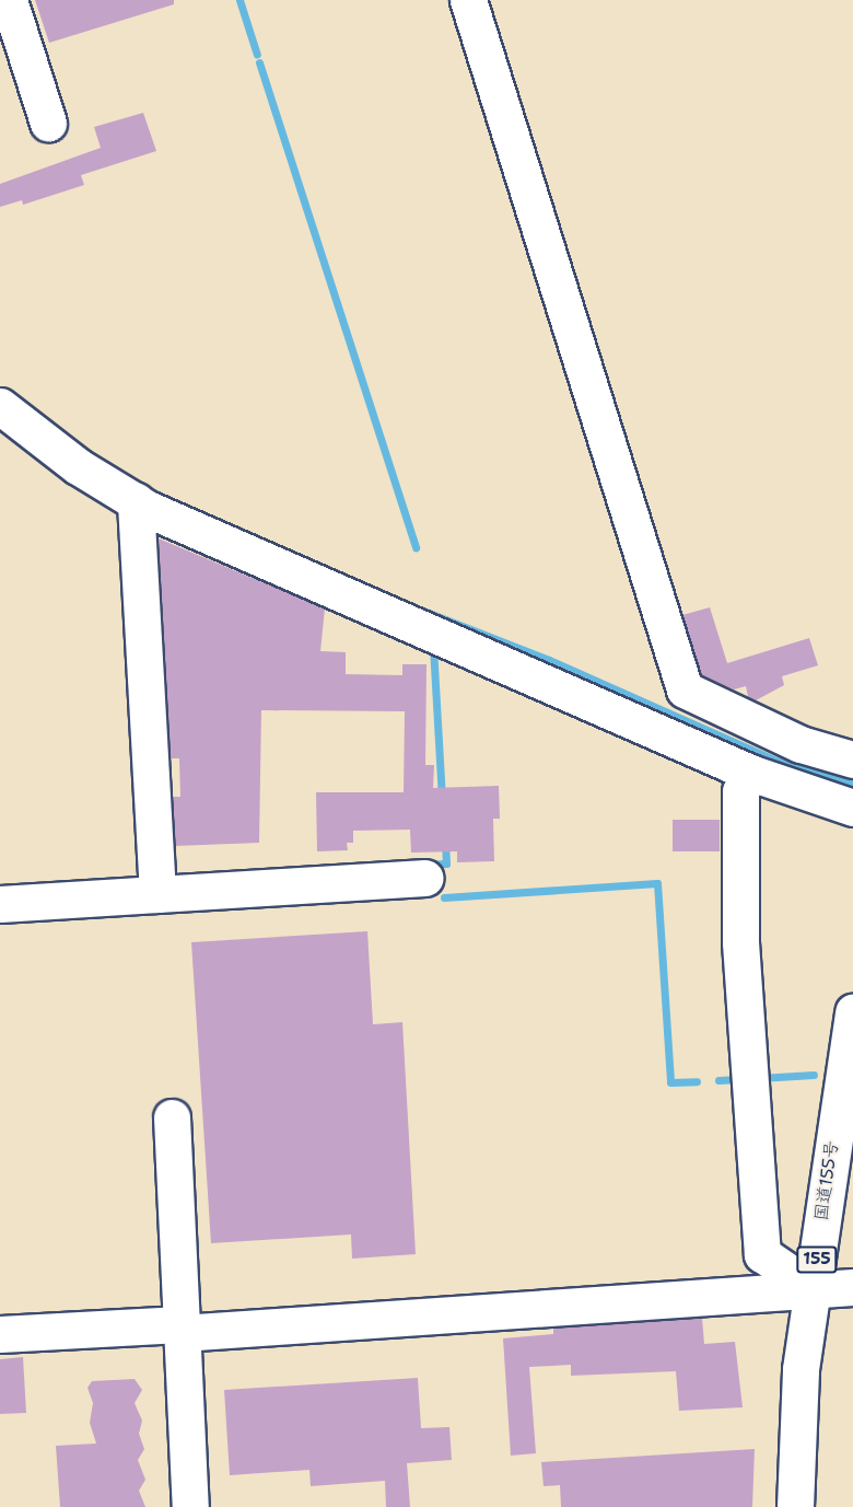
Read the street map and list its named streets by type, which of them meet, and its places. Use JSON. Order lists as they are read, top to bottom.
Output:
{
  "streets": {
    "main road": ["国道155号", "155"]
  }
}
